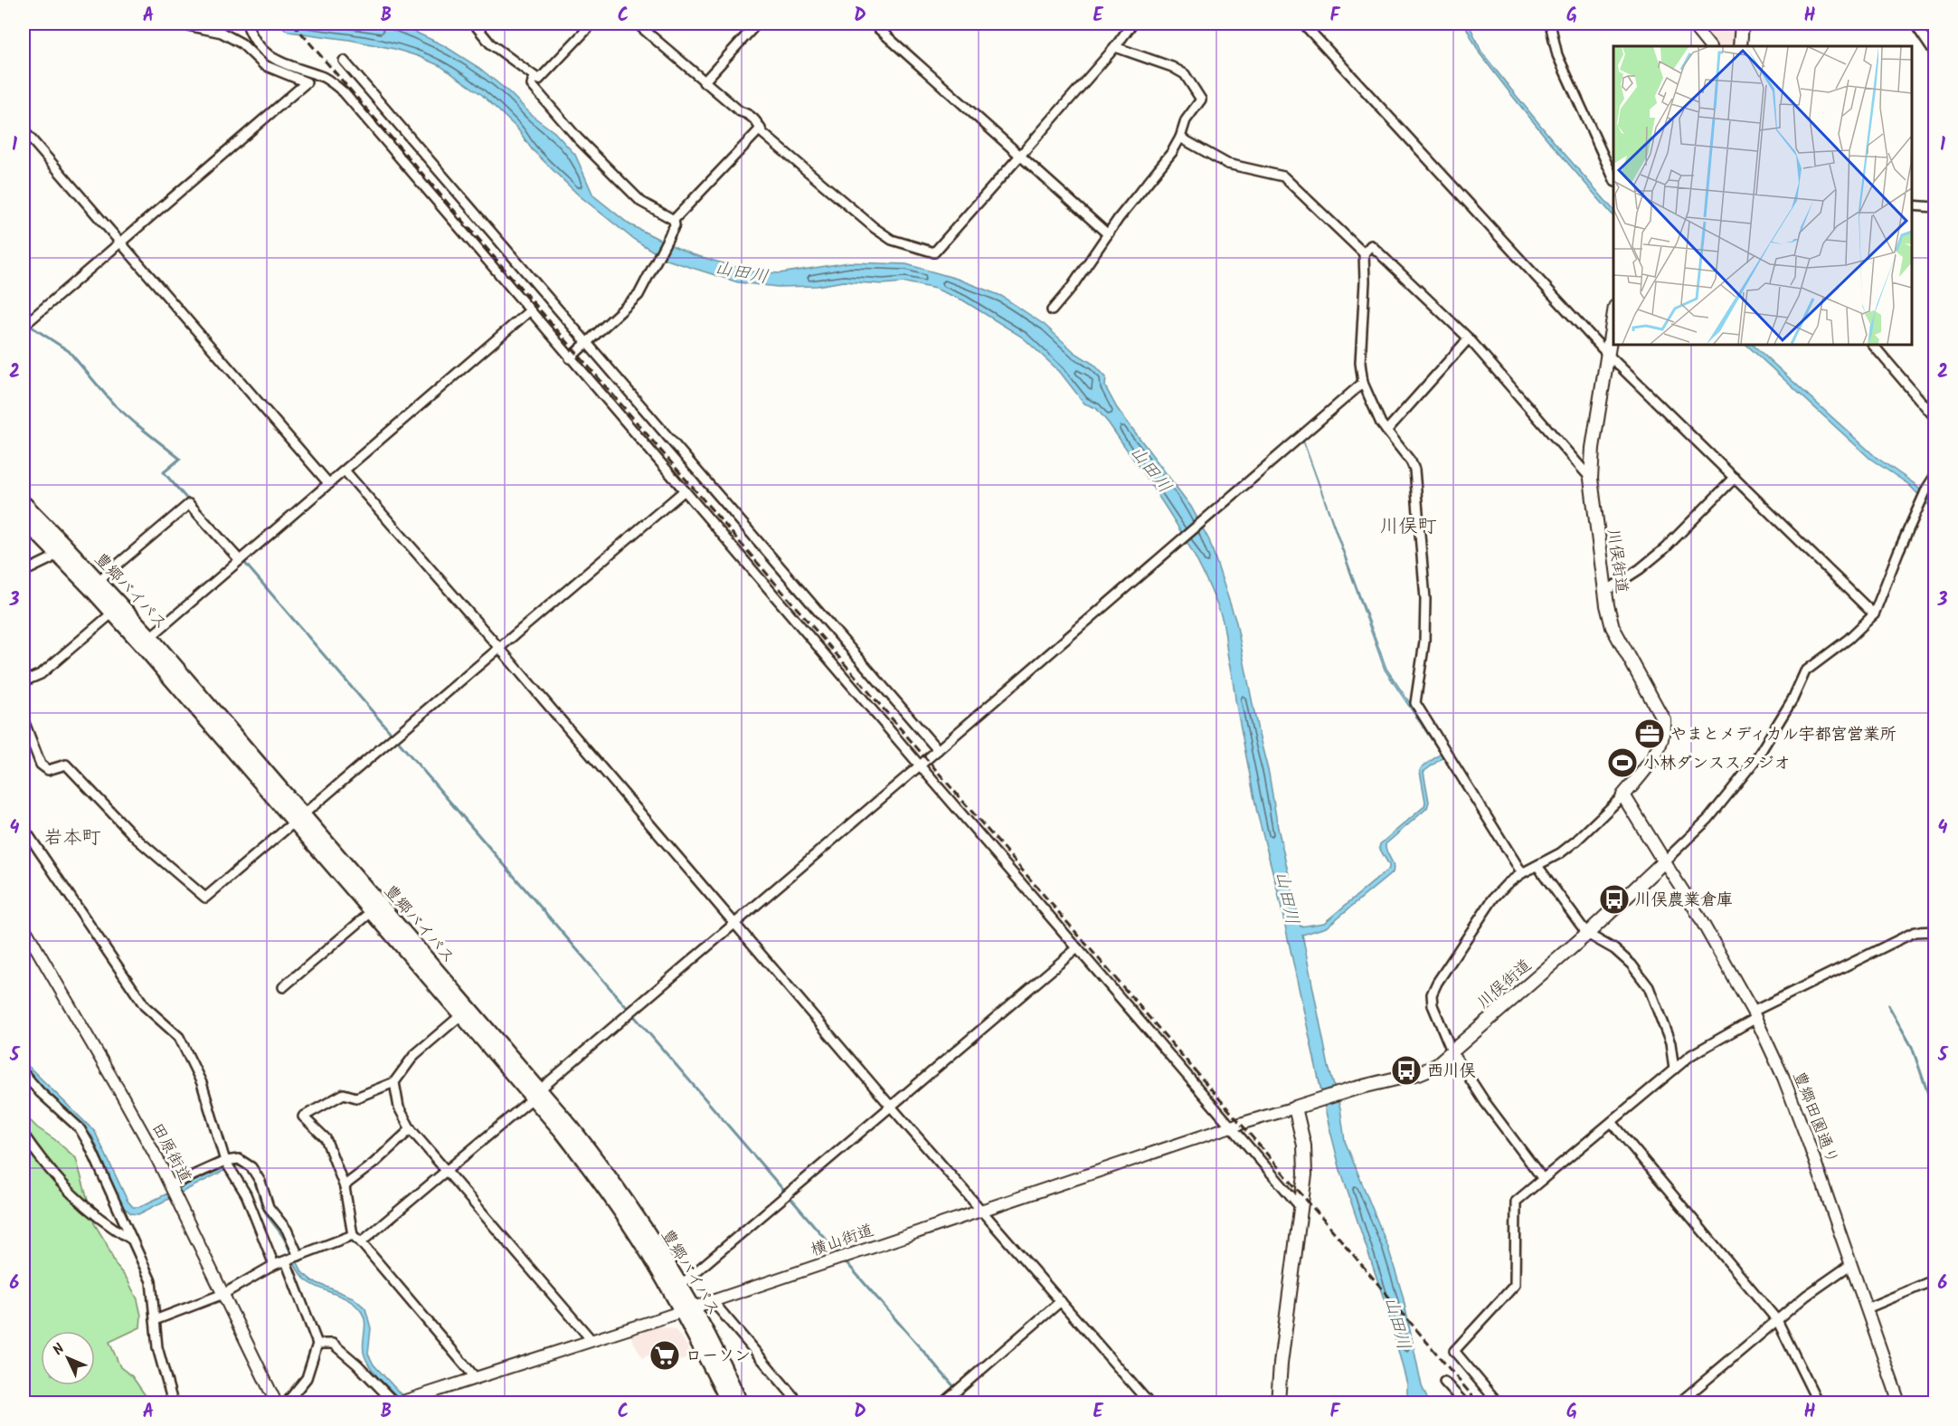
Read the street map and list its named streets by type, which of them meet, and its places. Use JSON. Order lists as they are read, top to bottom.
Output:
{
  "streets": {
    "main road": ["川俣街道", "豊郷バイパス"],
    "street": ["豊郷田園通り", "田原街道", "横山街道"]
  },
  "crossings": [
    ["川俣街道", "豊郷田園通り"],
    ["川俣街道", "横山街道"],
    ["豊郷バイパス", "横山街道"]
  ],
  "districts": ["川俣町", "岩本町"],
  "water": ["山田川"],
  "places": {
    "office": ["やまとメディカル宇都宮営業所"],
    "sports": ["小林ダンススタジオ"],
    "bus stop": ["川俣農業倉庫", "西川俣"],
    "supermarket": ["ローソン"]
  },
  "north": "top left",
  "grid": {
    "columns": [
      "A",
      "B",
      "C",
      "D",
      "E",
      "F",
      "G",
      "H"
    ],
    "rows": [
      "1",
      "2",
      "3",
      "4",
      "5",
      "6"
    ]
  }
}
